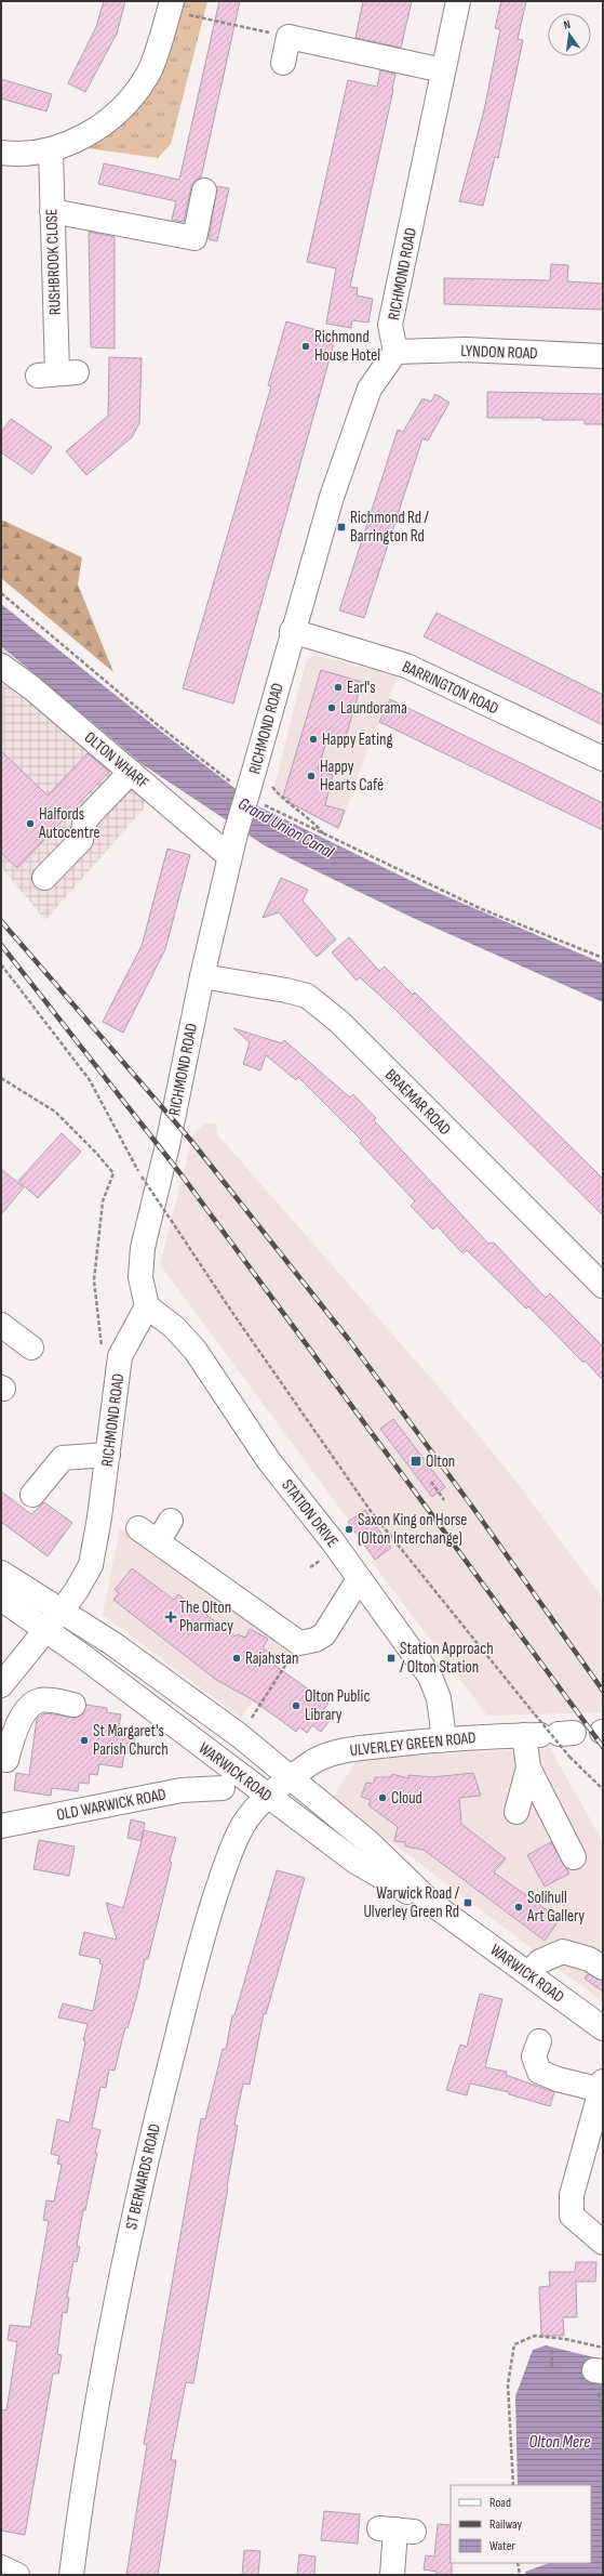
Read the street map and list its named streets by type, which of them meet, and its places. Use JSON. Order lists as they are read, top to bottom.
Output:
{
  "streets": {
    "main road": [
      "RUSHBROOK CLOSE",
      "RICHMOND ROAD",
      "LYNDON ROAD",
      "BARRINGTON ROAD",
      "OLTON WHARF",
      "BRAEMAR ROAD",
      "STATION DRIVE",
      "ULVERLEY GREEN ROAD",
      "WARWICK ROAD",
      "OLD WARWICK ROAD",
      "ST BERNARDS ROAD"
    ]
  },
  "crossings": [
    ["RICHMOND ROAD", "LYNDON ROAD"],
    ["RICHMOND ROAD", "BARRINGTON ROAD"],
    ["RICHMOND ROAD", "OLTON WHARF"],
    ["RICHMOND ROAD", "BRAEMAR ROAD"],
    ["RICHMOND ROAD", "STATION DRIVE"],
    ["RICHMOND ROAD", "WARWICK ROAD"],
    ["STATION DRIVE", "ULVERLEY GREEN ROAD"],
    ["ULVERLEY GREEN ROAD", "WARWICK ROAD"],
    ["ULVERLEY GREEN ROAD", "ST BERNARDS ROAD"],
    ["WARWICK ROAD", "ST BERNARDS ROAD"]
  ],
  "water": ["Grand Union Canal", "Olton Mere"],
  "places": {
    "other": [
      "Richmond House Hotel",
      "Earl's",
      "Laundorama",
      "Happy Eating",
      "Happy Hearts Café",
      "Halfords Autocentre",
      "Saxon King on Horse (Olton Interchange)",
      "Rajahstan",
      "Olton Public Library",
      "St Margaret's Parish Church",
      "Cloud",
      "Solihull Art Gallery"
    ],
    "transit": [
      "Richmond Rd / Barrington Rd",
      "Olton",
      "Station Approach / Olton Station",
      "Warwick Road / Ulverley Green Rd"
    ],
    "health": ["The Olton Pharmacy"]
  },
  "legend": ["Road", "Railway", "Water"],
  "north": "top"
}
